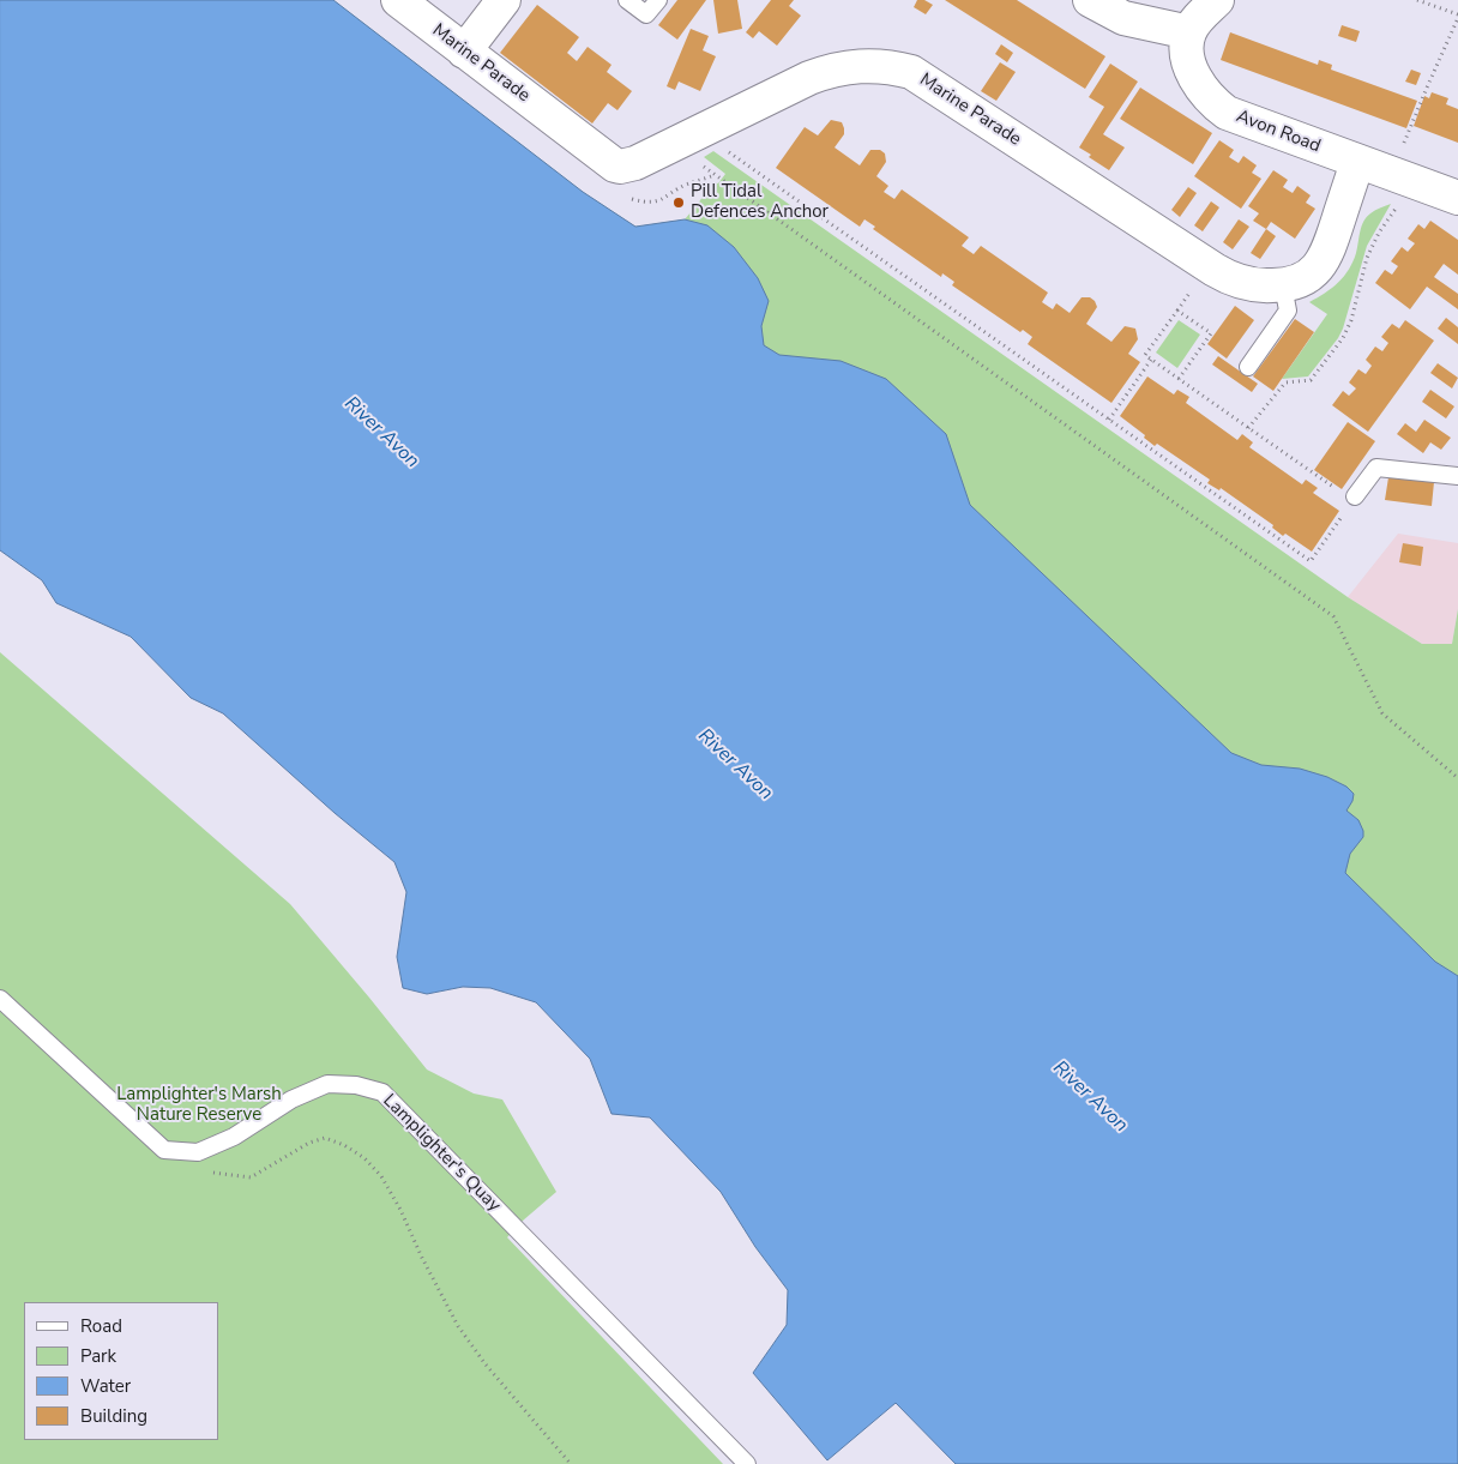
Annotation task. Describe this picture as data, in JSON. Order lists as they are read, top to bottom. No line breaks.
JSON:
{"streets":{"street":["Marine Parade","Avon Road"],"lane":["Lamplighter's Quay"]},"crossings":[["Marine Parade","Avon Road"]],"water":["River Avon"],"parks":["Lamplighter's Marsh Nature Reserve"],"places":["Pill Tidal Defences Anchor"],"legend":["Road","Park","Water","Building"]}
